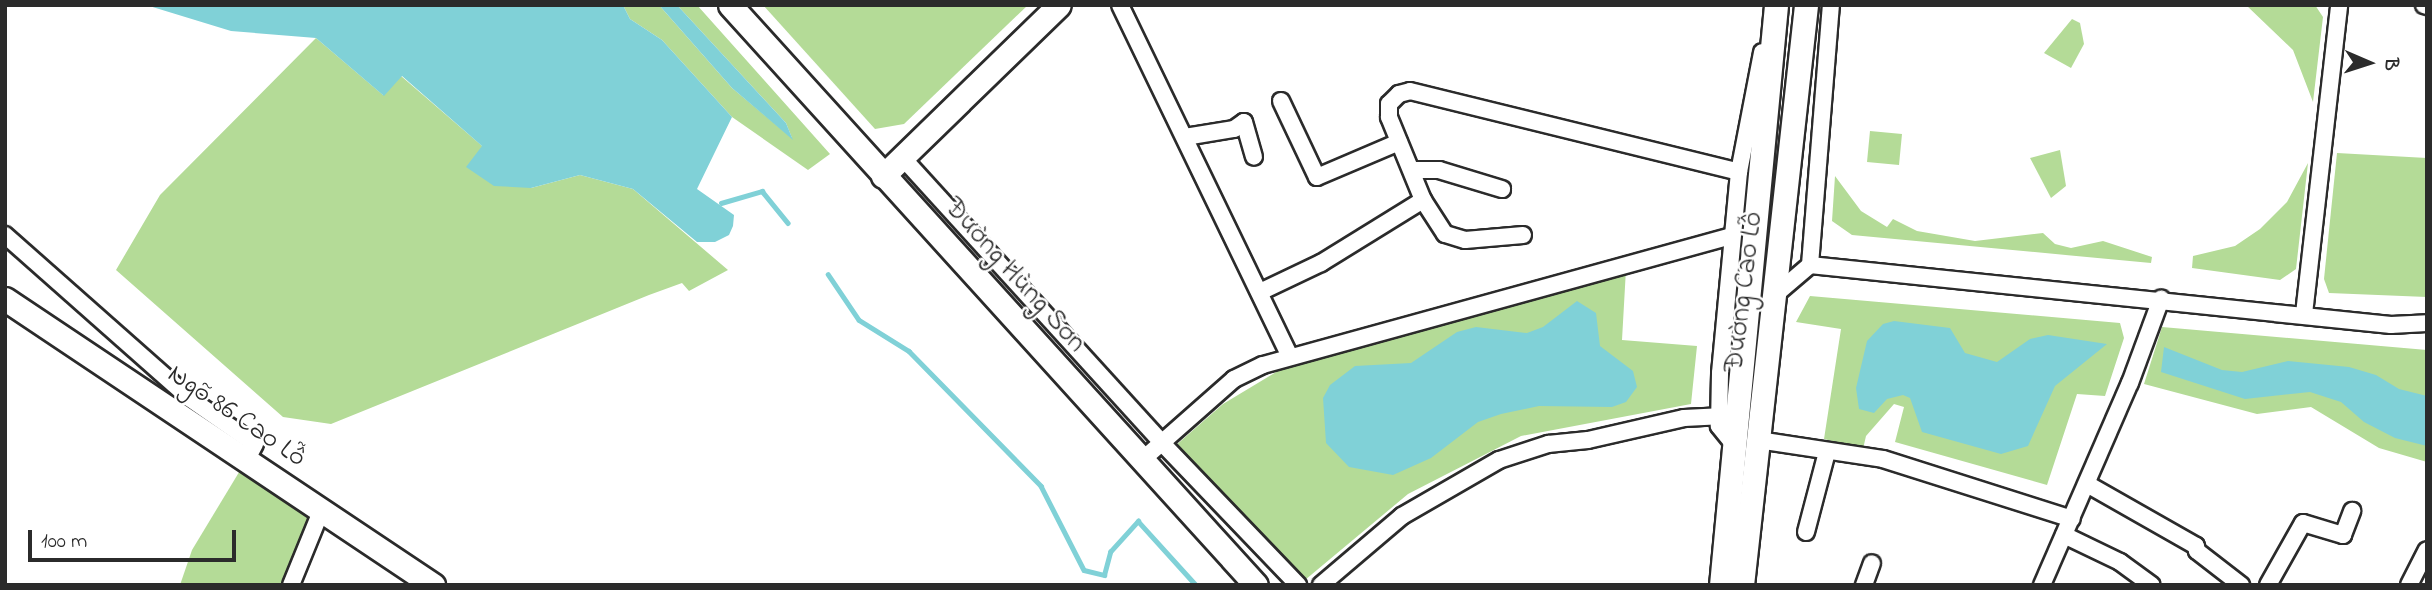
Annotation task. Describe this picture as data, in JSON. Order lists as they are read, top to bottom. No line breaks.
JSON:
{"streets":{"street":["Đường Hùng Sơn","Đường Cao Lỗ","Ngõ 86 Cao Lỗ"]},"scale_bar":"100 m","north":"right"}
